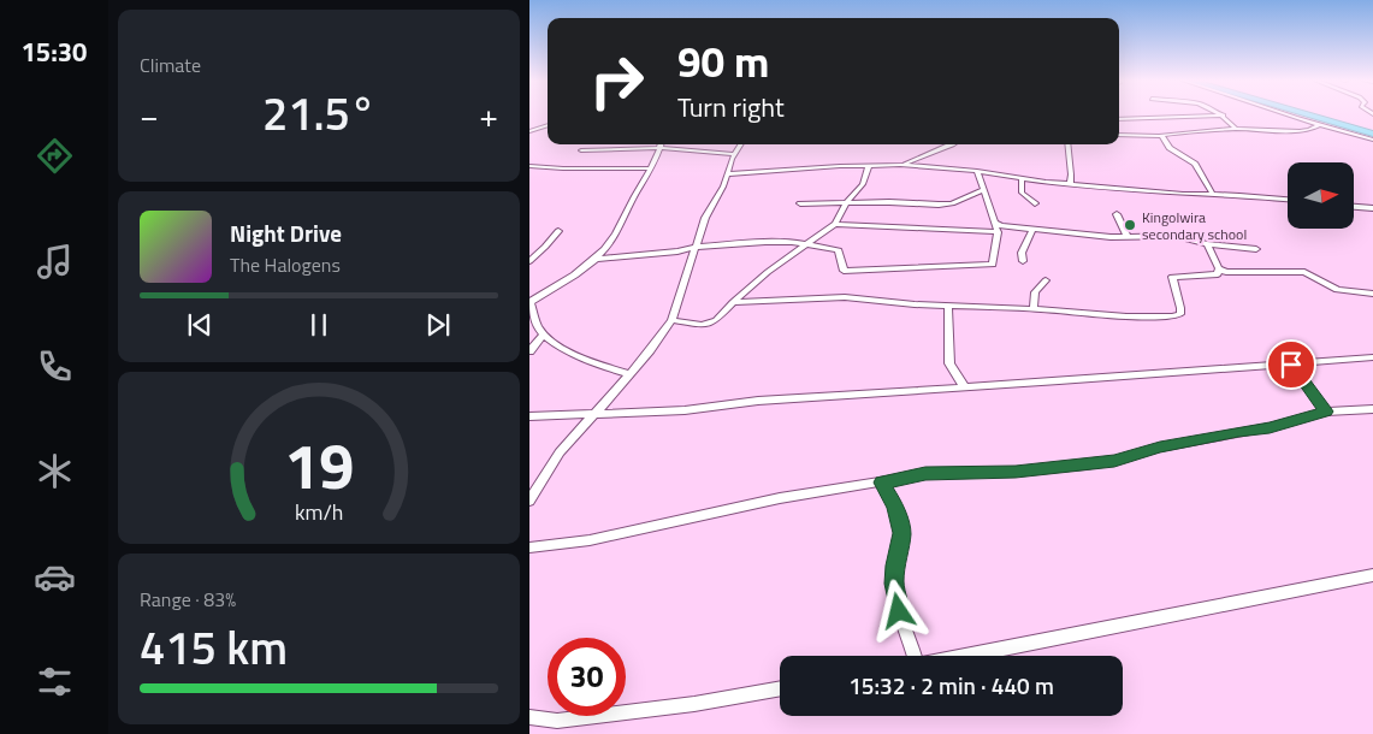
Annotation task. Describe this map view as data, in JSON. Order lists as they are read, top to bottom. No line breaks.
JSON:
{"places":["Kingolwira secondary school"],"north":"right","page":{"tabs":"15:30","tile":["Climate",["Range · 83%","415 km"]],"turn":["90 m","Turn right"],"heat":["−","21.5°","+"],"song":["Night Drive","The Halogens"],"limit":"30","trip":"15:32 · 2 min · 440 m","gauge":["19","km/h"]}}
